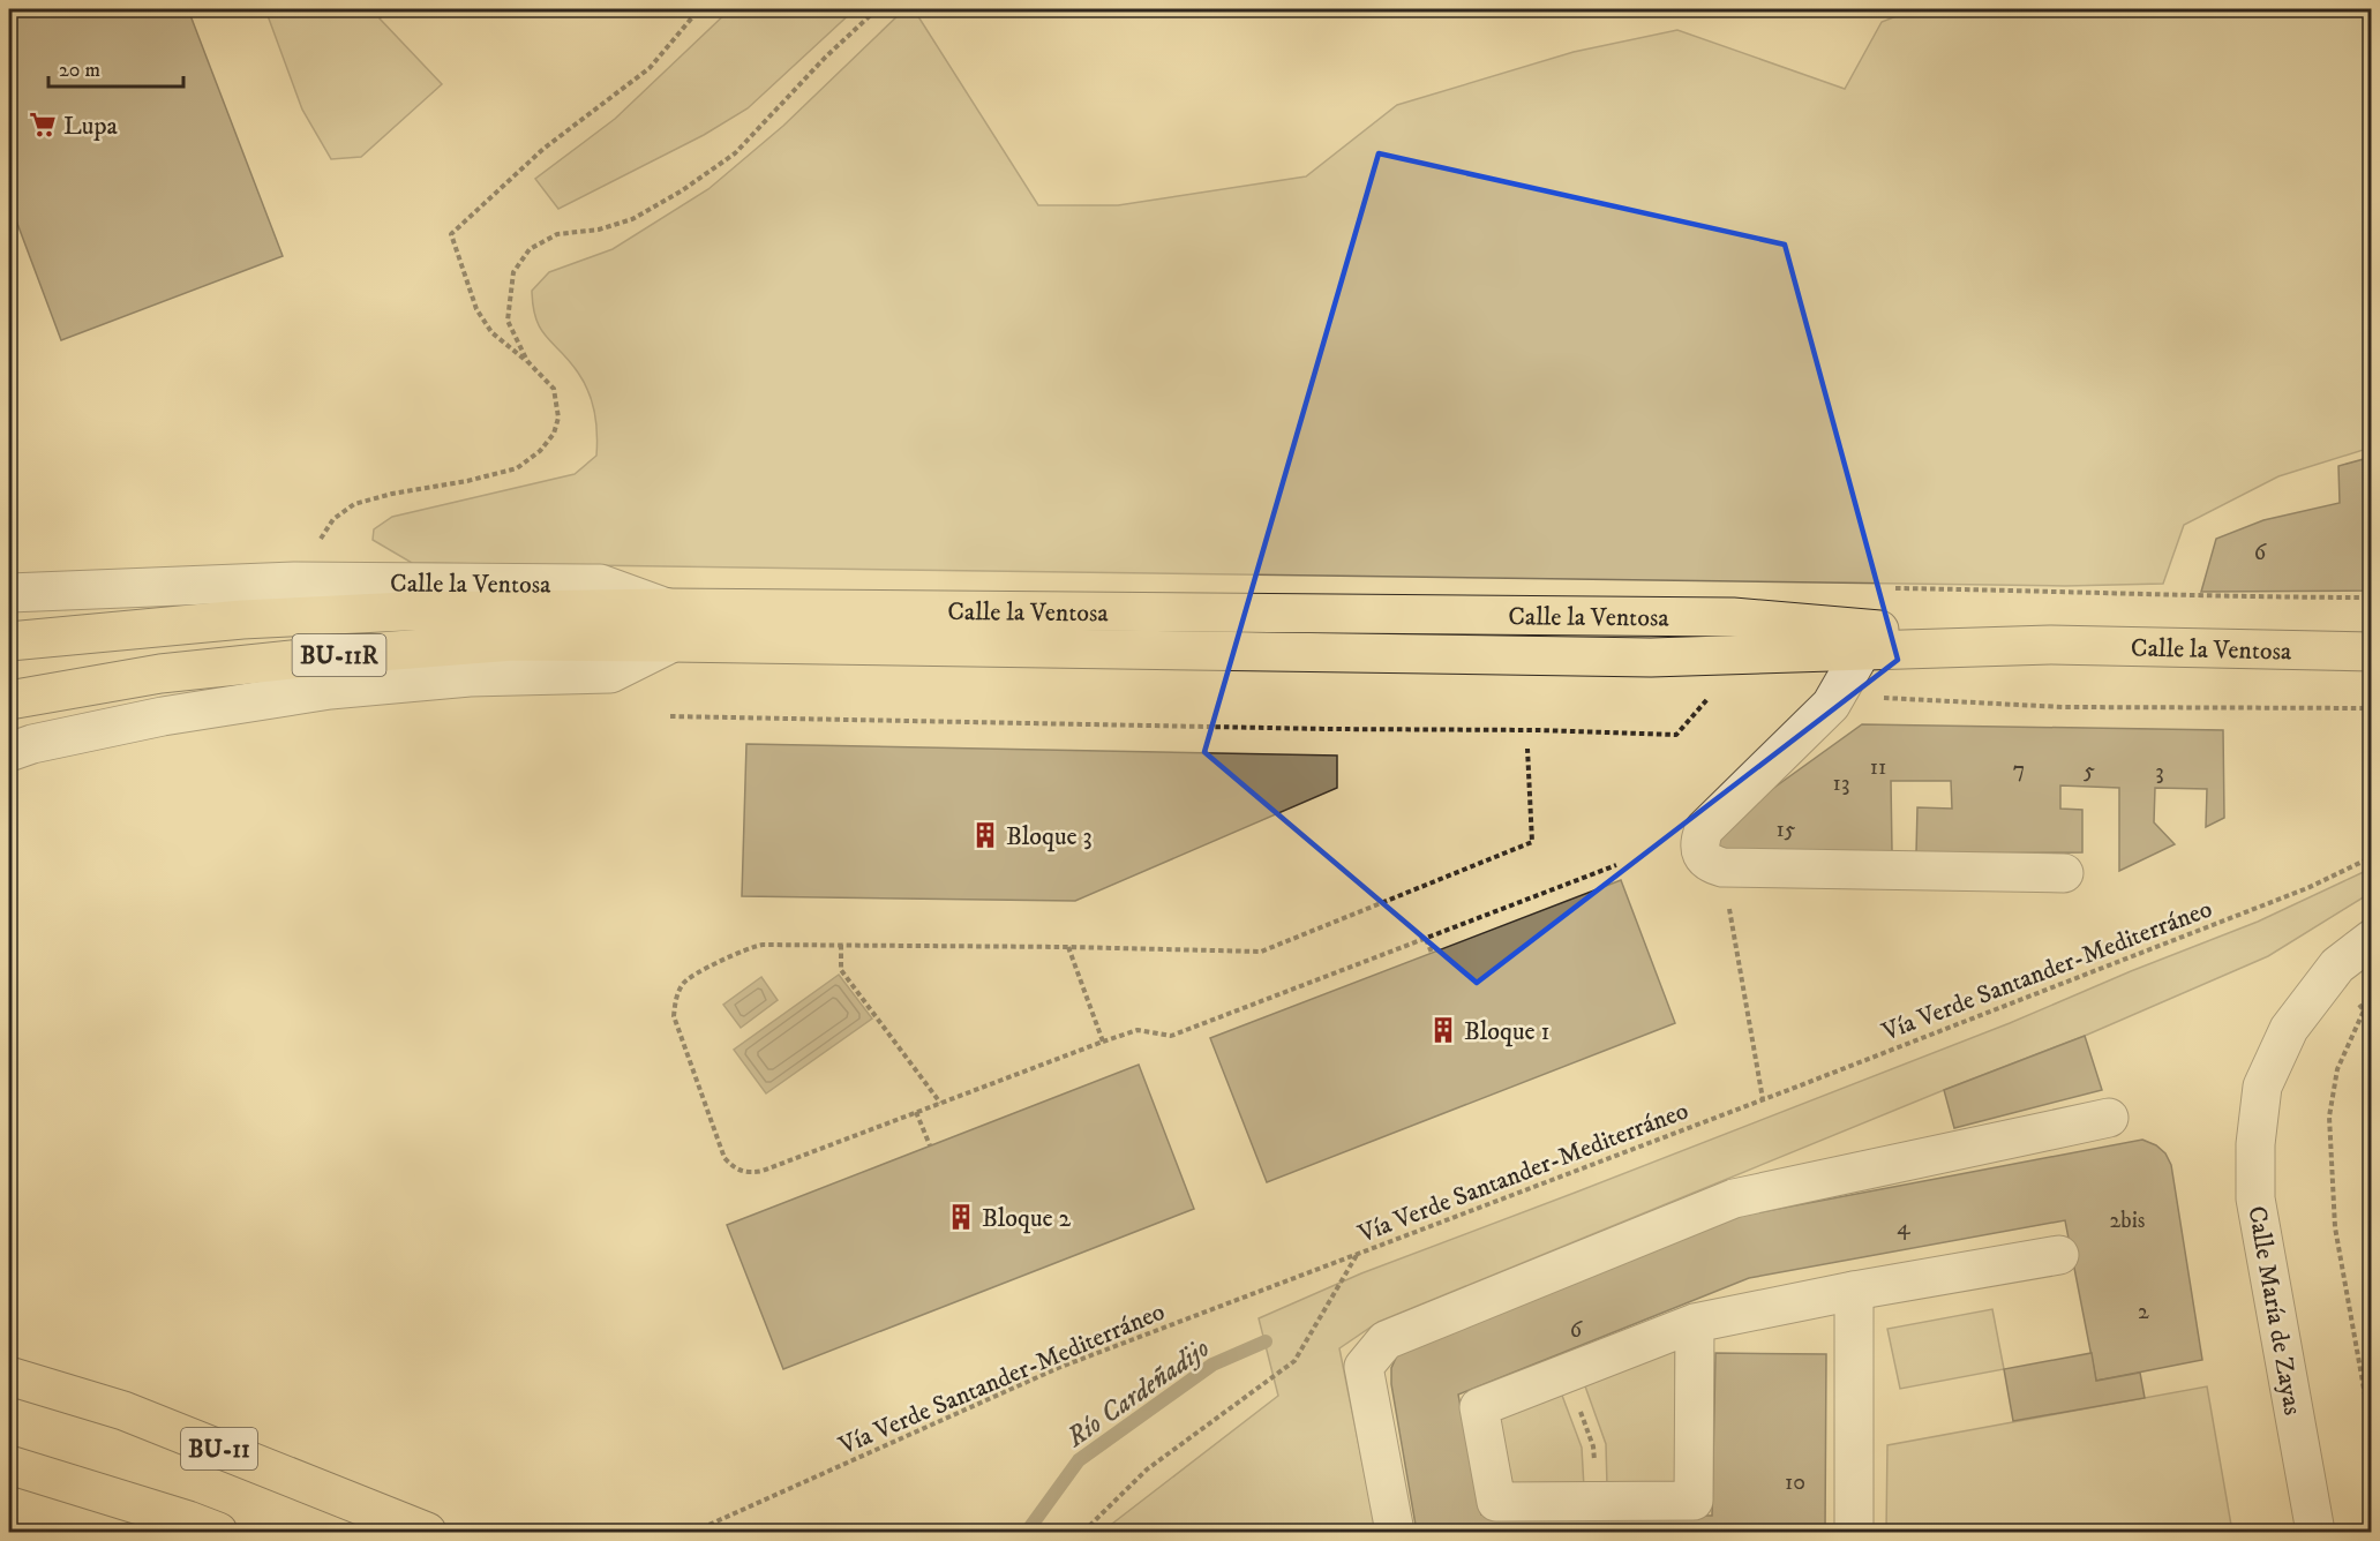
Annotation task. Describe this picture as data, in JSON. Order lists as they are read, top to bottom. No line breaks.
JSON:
{"streets":{"main road":["Calle la Ventosa","BU-11R","BU-11"],"street":["Calle María de Zayas"],"path":["Vía Verde Santander-Mediterráneo"]},"crossings":[["Calle la Ventosa","BU-11R"]],"water":["Río Cardeñadijo"],"places":{"supermarket":["Lupa"],"building":["Bloque 3","Bloque 1","Bloque 2"]},"house_numbers":["6","11","7","5","3","13","15","2bis","4","2","6","10"],"scale_bar":"20 m"}
